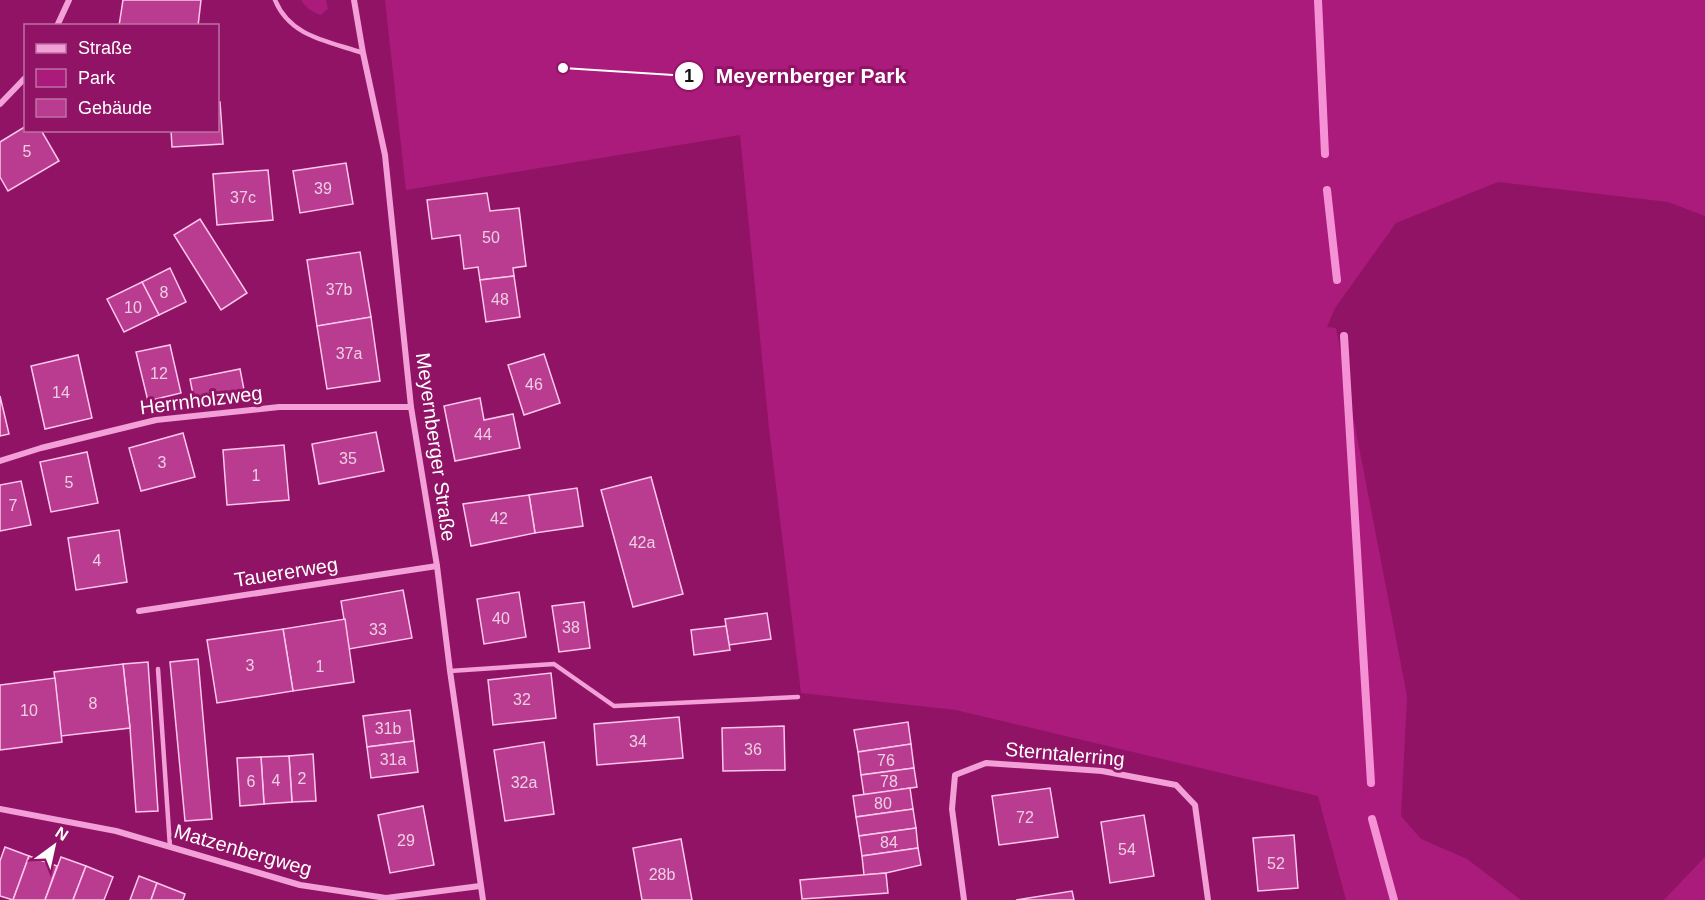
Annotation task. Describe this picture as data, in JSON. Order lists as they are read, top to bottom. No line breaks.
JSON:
{"streets":{"street":["Herrnholzweg","Meyernberger Straße","Tauererweg","Sterntalerring","Matzenbergweg"]},"crossings":[["Herrnholzweg","Meyernberger Straße"],["Meyernberger Straße","Tauererweg"],["Meyernberger Straße","Matzenbergweg"]],"places":["Meyernberger Park"],"house_numbers":["5","39","37c","50","37b","8","48","10","37a","12","46","14","44","35","3","1","5","7","42","42a","4","40","38","33","3","1","32","8","10","31b","34","36","31a","76","2","4","6","78","32a","80","72","29","84","54","52","28b"],"legend":["Straße","Park","Gebäude"],"north":"top right"}
